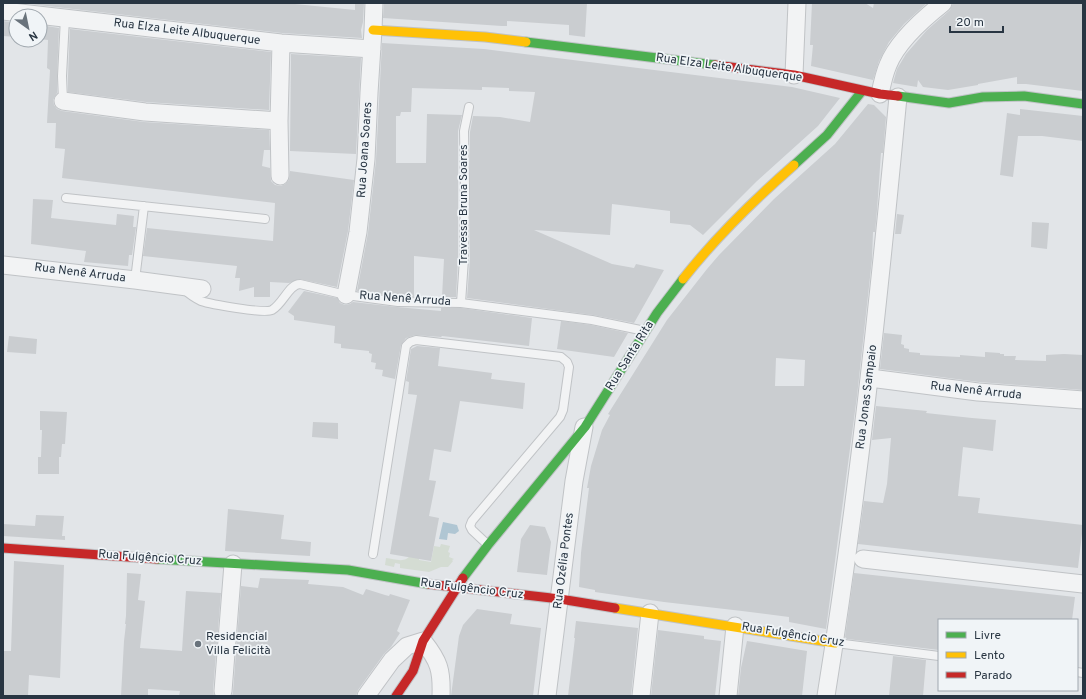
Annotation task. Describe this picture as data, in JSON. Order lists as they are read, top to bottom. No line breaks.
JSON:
{"streets":{"street":["Rua Elza Leite Albuquerque","Rua Joana Soares","Rua Nenê Arruda","Rua Santa Rita","Rua Jonas Sampaio","Rua Fulgêncio Cruz","Rua Ozélia Pontes"],"lane":["Travessa Bruna Soares"]},"crossings":[["Rua Elza Leite Albuquerque","Rua Joana Soares"],["Rua Elza Leite Albuquerque","Rua Santa Rita"],["Rua Elza Leite Albuquerque","Rua Jonas Sampaio"],["Rua Joana Soares","Rua Nenê Arruda"],["Travessa Bruna Soares","Rua Nenê Arruda"],["Rua Nenê Arruda","Rua Santa Rita"],["Rua Nenê Arruda","Rua Jonas Sampaio"],["Rua Santa Rita","Rua Fulgêncio Cruz"],["Rua Santa Rita","Rua Ozélia Pontes"],["Rua Jonas Sampaio","Rua Fulgêncio Cruz"],["Rua Fulgêncio Cruz","Rua Ozélia Pontes"]],"places":["Residencial Villa Felicità"],"legend":["Livre","Lento","Parado"],"scale_bar":"20 m","north":"bottom right"}
